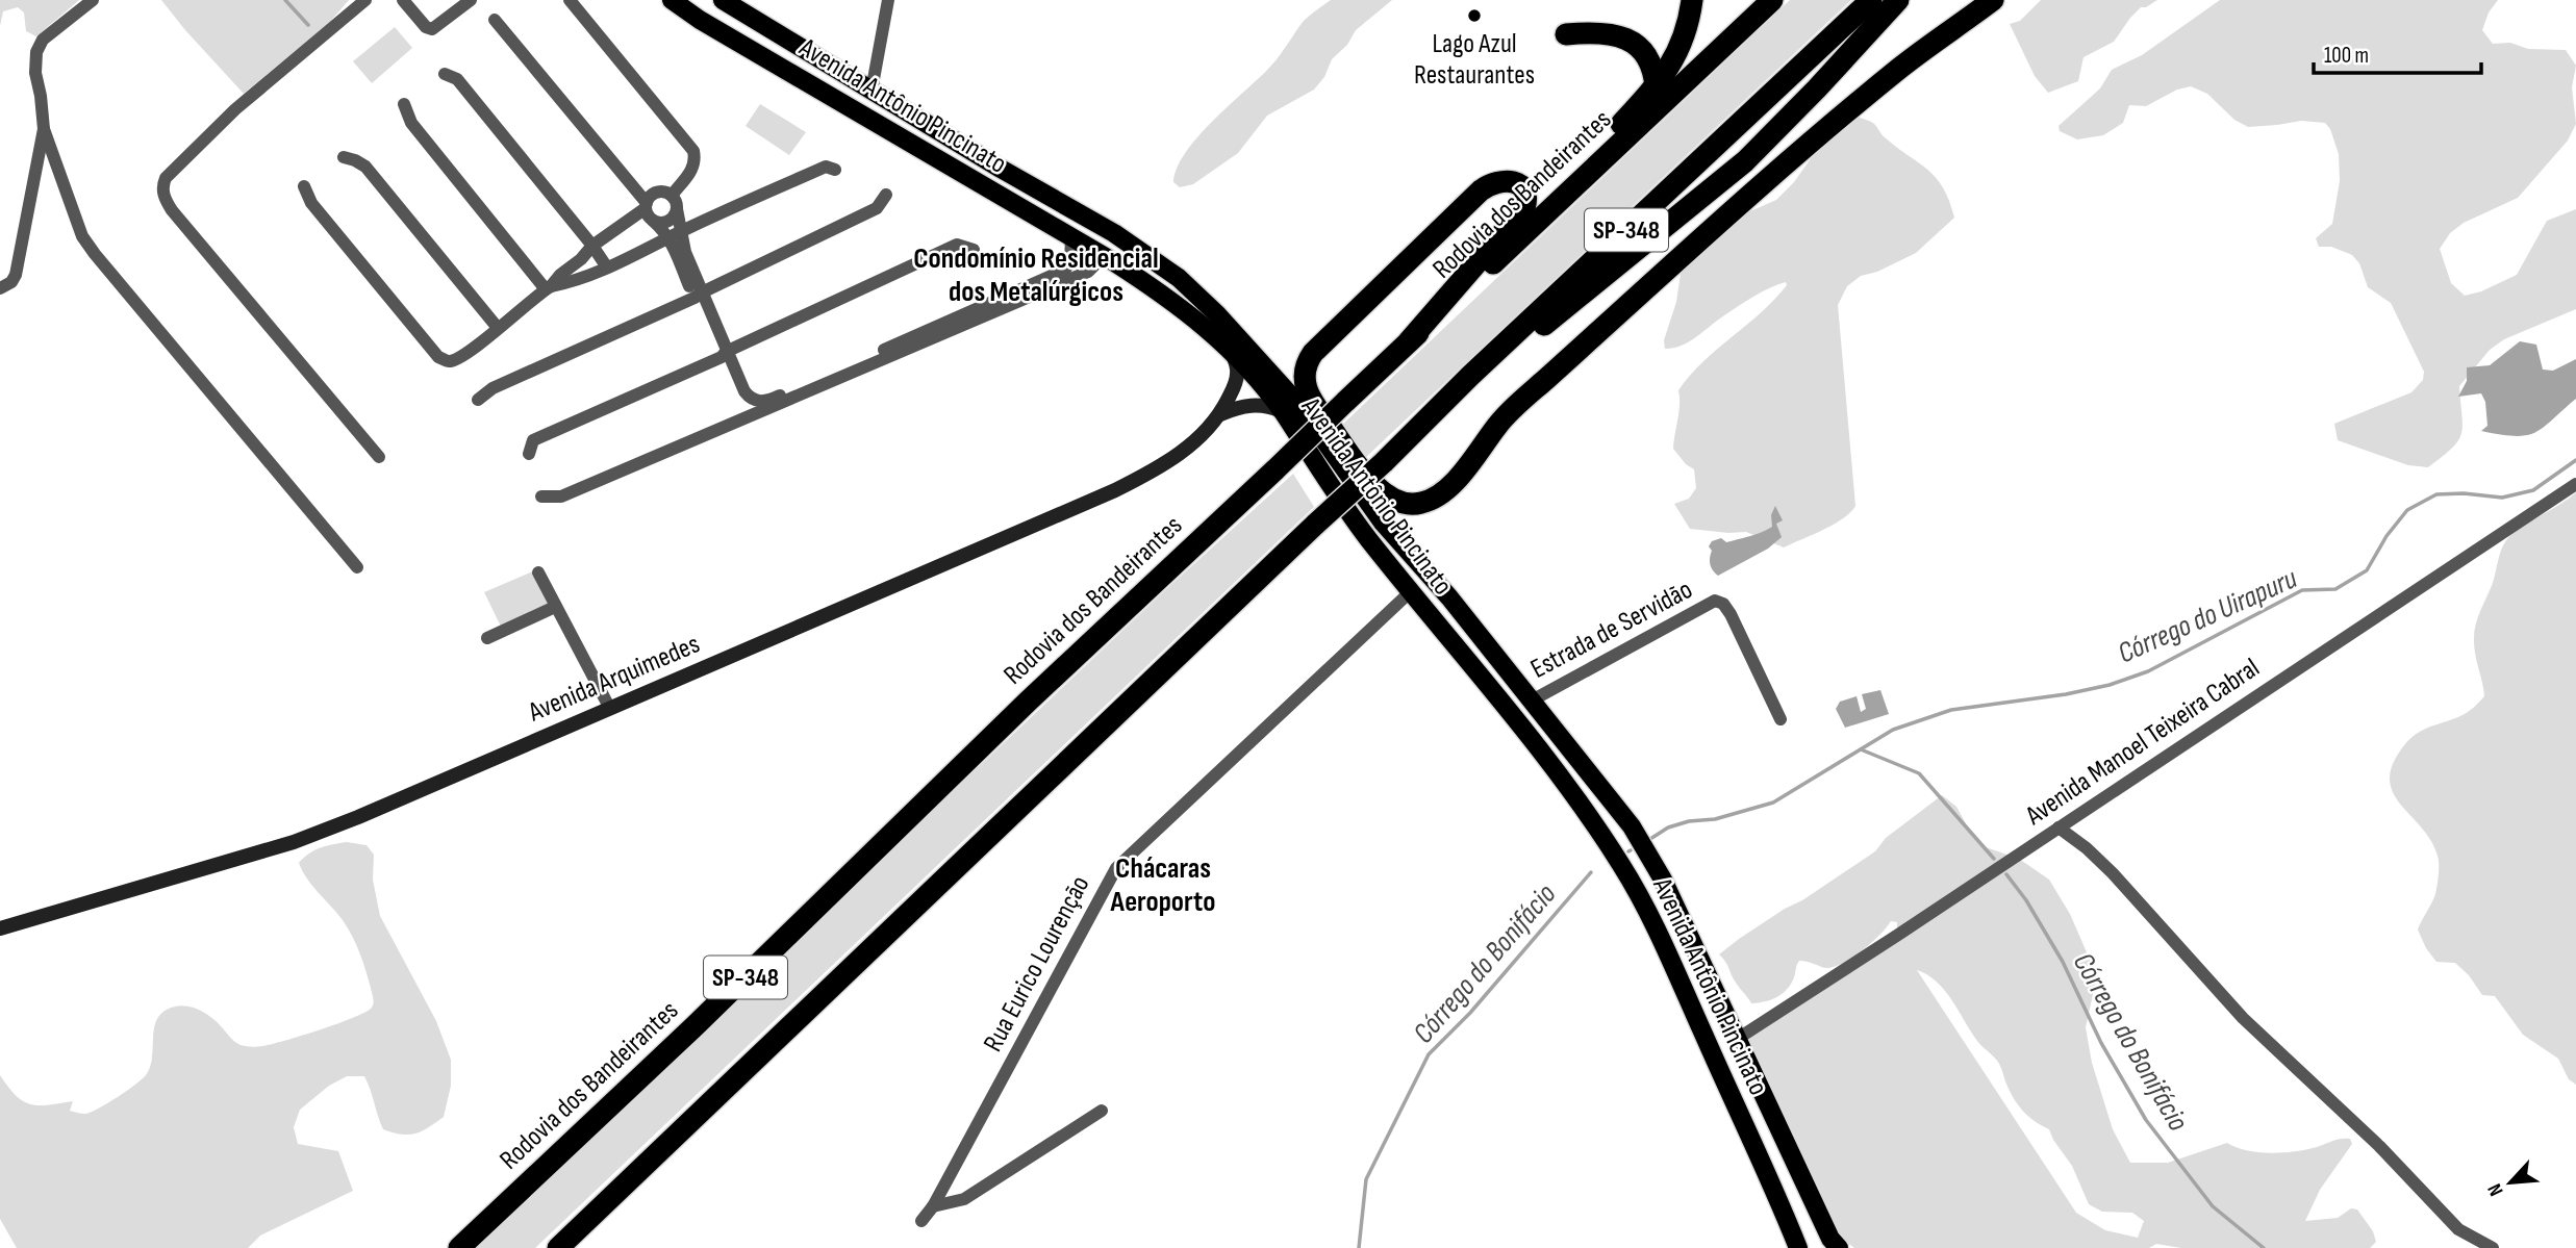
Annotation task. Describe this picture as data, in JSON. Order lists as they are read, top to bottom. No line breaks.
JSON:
{"streets":{"highway":["Rodovia dos Bandeirantes","SP-348"],"main road":["Avenida Antônio Pincinato","Avenida Arquimedes"],"street":["Estrada de Servidão","Avenida Manoel Teixeira Cabral","Rua Eurico Lourenção"]},"crossings":[["Avenida Antônio Pincinato","Estrada de Servidão"],["Avenida Antônio Pincinato","Avenida Arquimedes"],["Avenida Antônio Pincinato","Avenida Manoel Teixeira Cabral"],["Avenida Antônio Pincinato","Rua Eurico Lourenção"]],"districts":["Condomínio Residencial dos Metalúrgicos","Chácaras Aeroporto"],"water":["Córrego do Uirapuru","Córrego do Bonifácio"],"places":["Lago Azul Restaurantes"],"scale_bar":"100 m","north":"bottom left"}
